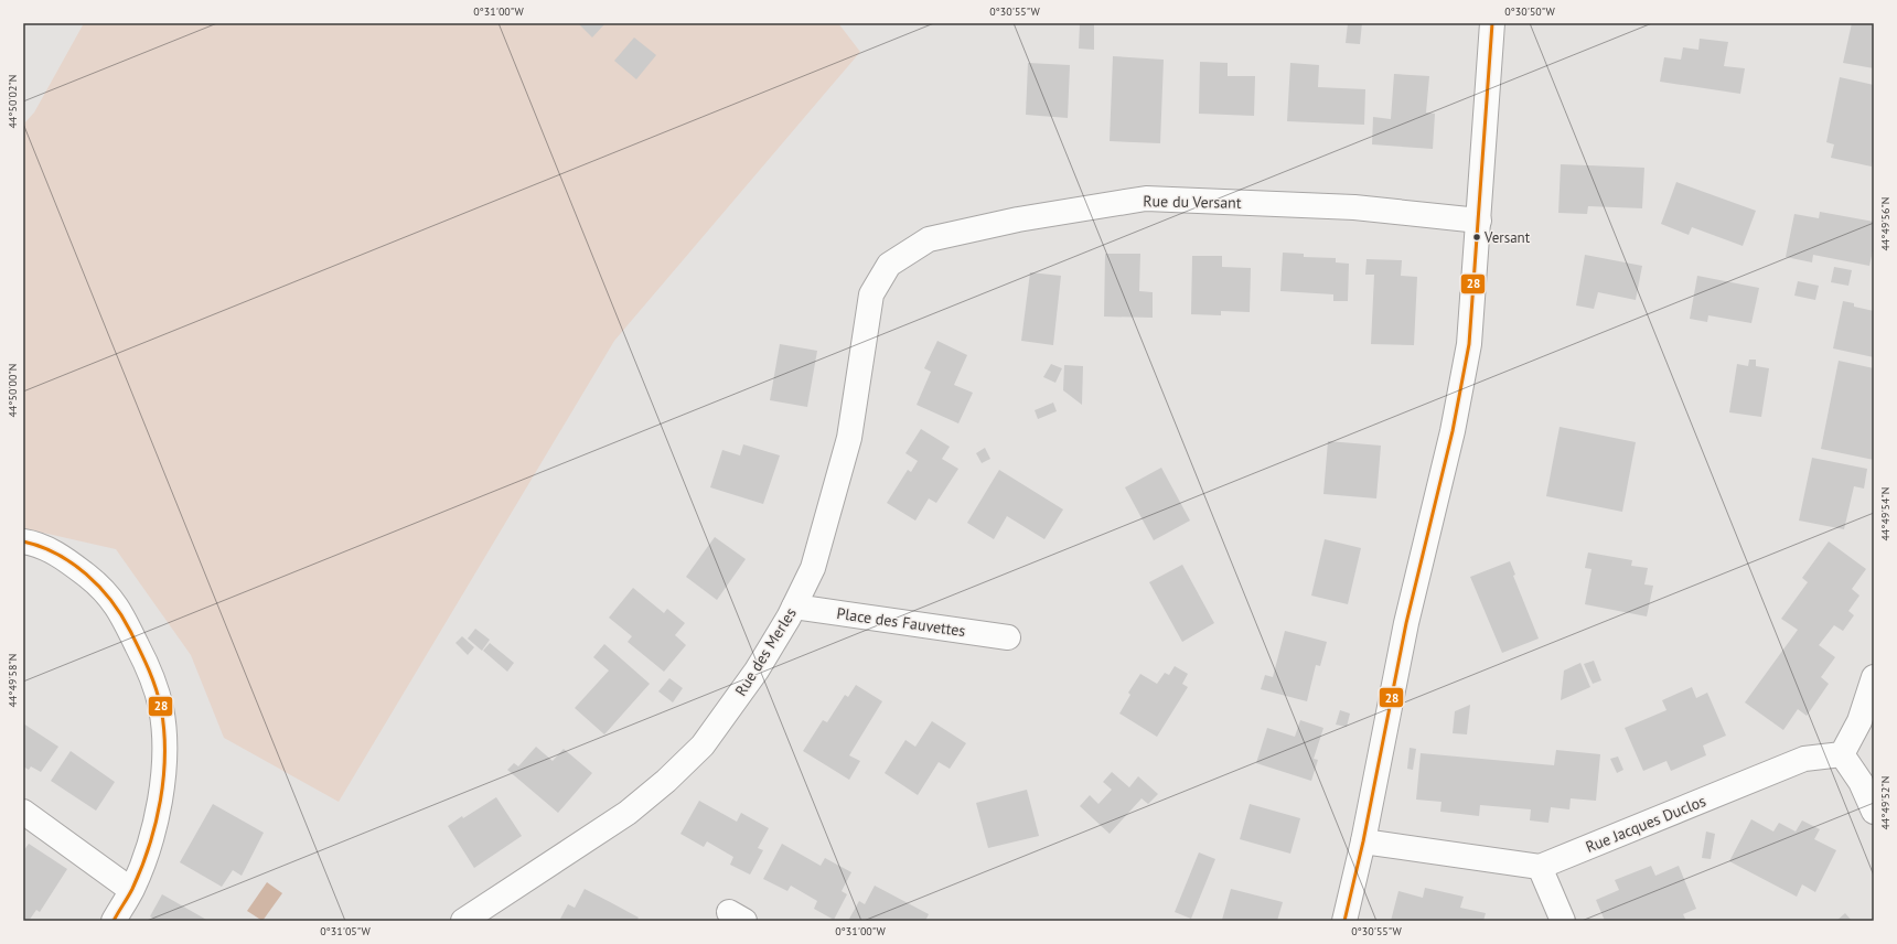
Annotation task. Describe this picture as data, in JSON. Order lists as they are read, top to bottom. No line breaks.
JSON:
{"streets":{"street":["Rue du Versant","Place des Fauvettes","Rue des Merles","Rue Jacques Duclos"]},"crossings":[["Rue du Versant","Rue des Merles"],["Place des Fauvettes","Rue des Merles"]],"places":["Versant"],"lines":["transit line 28"],"coordinates":["0°31'00\"W","0°30'55\"W","0°30'50\"W","44°50'02\"N","44°49'56\"N","44°50'00\"N","44°49'54\"N","44°49'58\"N","44°49'52\"N","0°31'05\"W"]}
